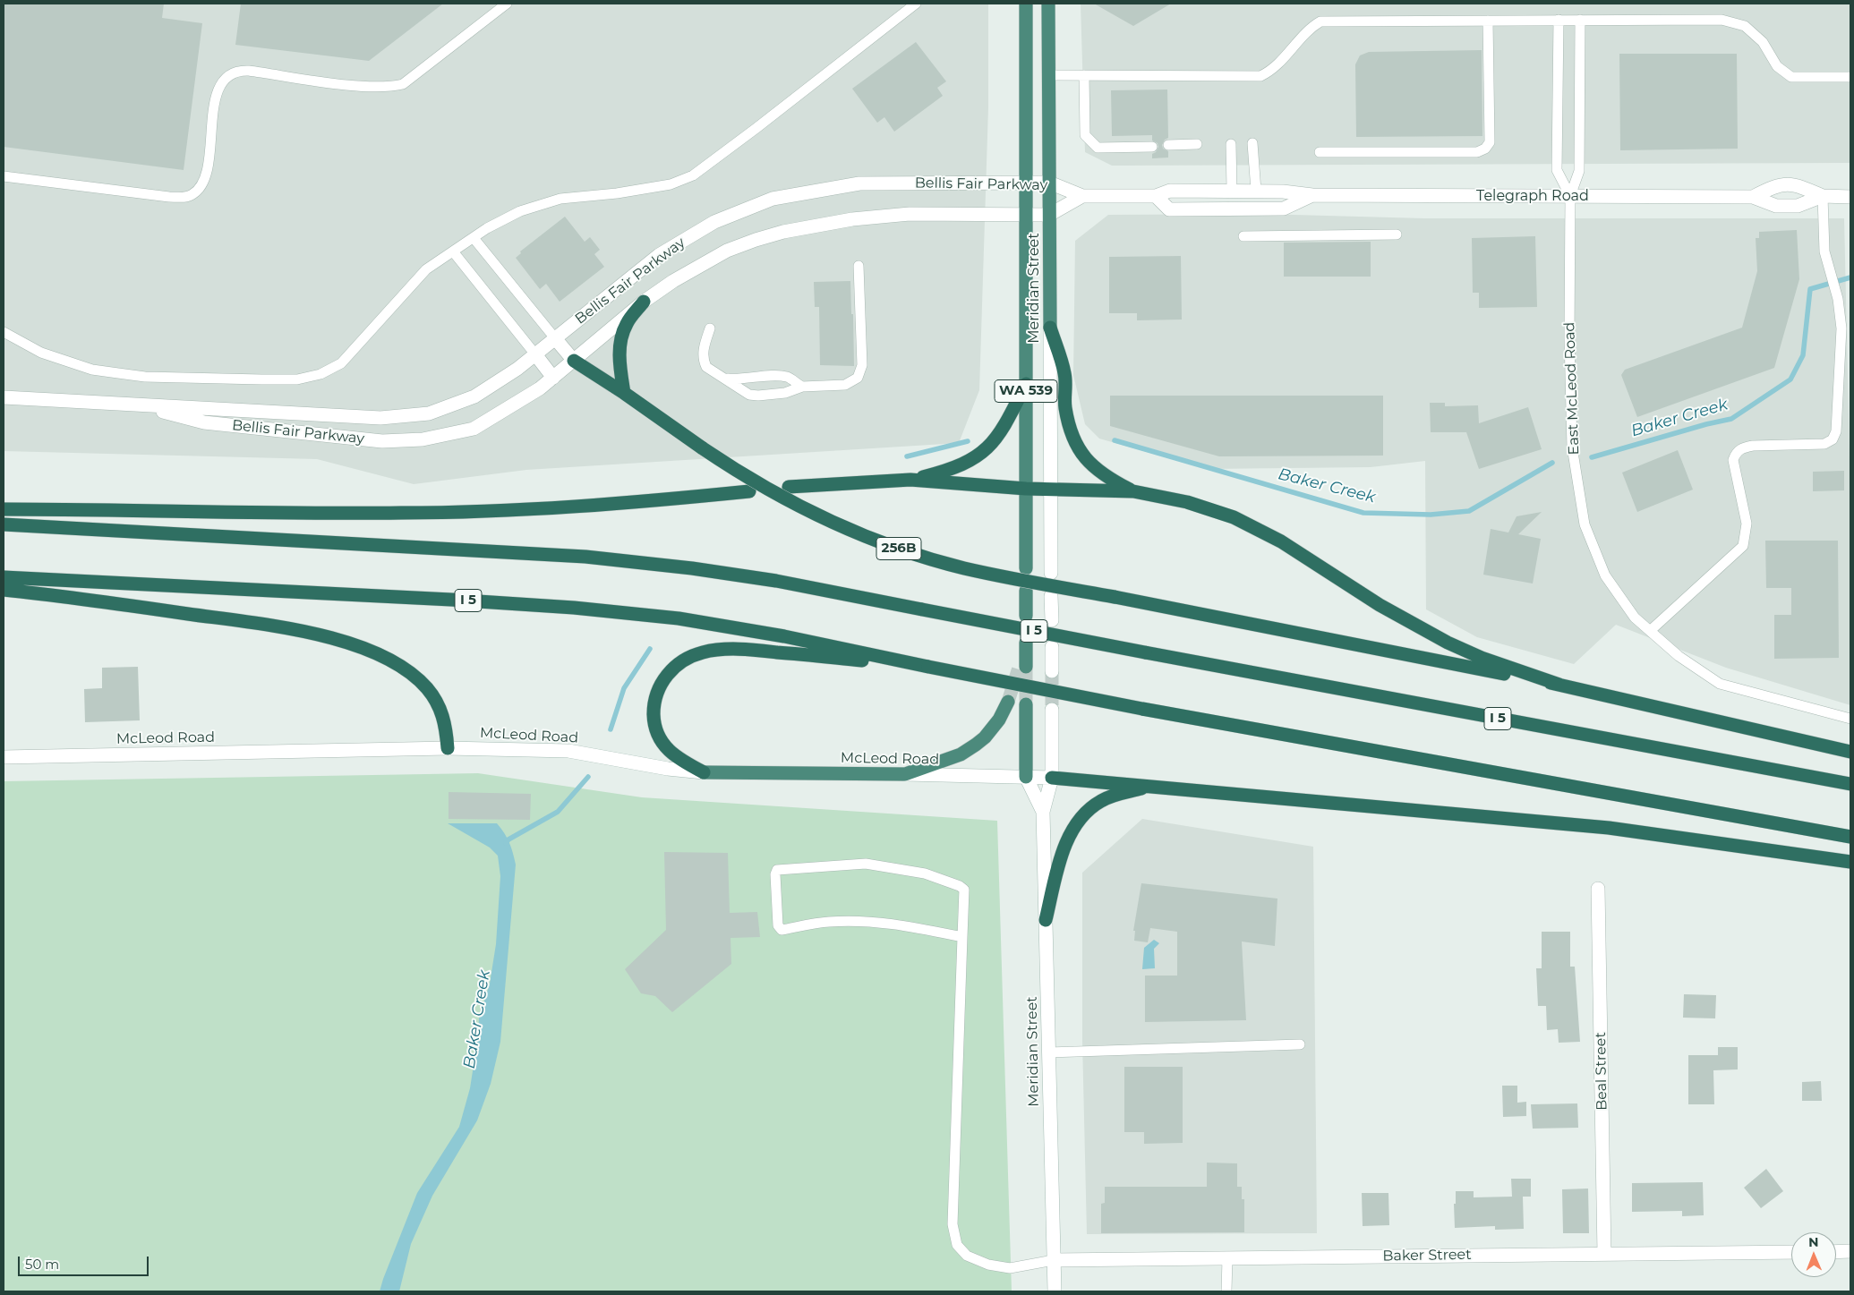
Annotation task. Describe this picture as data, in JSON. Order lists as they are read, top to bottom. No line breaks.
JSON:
{"streets":{"highway":["Meridian Street","WA 539","256B","I 5","McLeod Road"],"street":["Bellis Fair Parkway","Telegraph Road","Beal Street","Baker Street"],"lane":["East McLeod Road"]},"crossings":[["Bellis Fair Parkway","Telegraph Road"],["Bellis Fair Parkway","Meridian Street"],["Bellis Fair Parkway","256B"],["Telegraph Road","East McLeod Road"],["Meridian Street","McLeod Road"],["Meridian Street","Baker Street"],["Beal Street","Baker Street"]],"water":["Baker Creek"],"scale_bar":"50 m","north":"top"}
